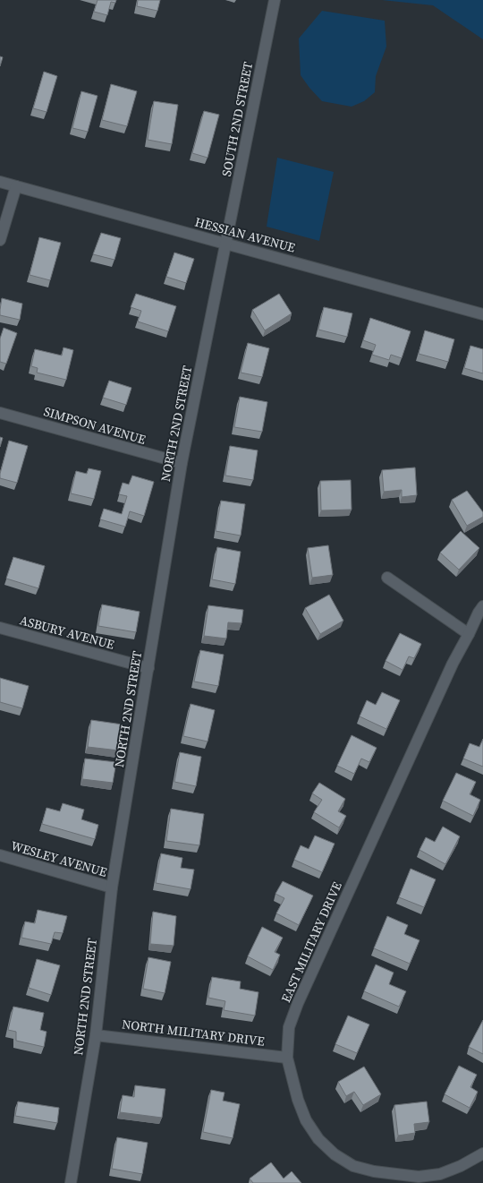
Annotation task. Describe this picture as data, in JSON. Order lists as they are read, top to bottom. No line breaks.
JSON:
{"streets":{"street":["SOUTH 2ND STREET","HESSIAN AVENUE","NORTH 2ND STREET","SIMPSON AVENUE","ASBURY AVENUE","WESLEY AVENUE","EAST MILITARY DRIVE","NORTH MILITARY DRIVE"]},"crossings":[["SOUTH 2ND STREET","HESSIAN AVENUE"],["SOUTH 2ND STREET","NORTH 2ND STREET"],["HESSIAN AVENUE","NORTH 2ND STREET"],["NORTH 2ND STREET","SIMPSON AVENUE"],["NORTH 2ND STREET","ASBURY AVENUE"],["NORTH 2ND STREET","WESLEY AVENUE"],["NORTH 2ND STREET","NORTH MILITARY DRIVE"],["EAST MILITARY DRIVE","NORTH MILITARY DRIVE"]]}
